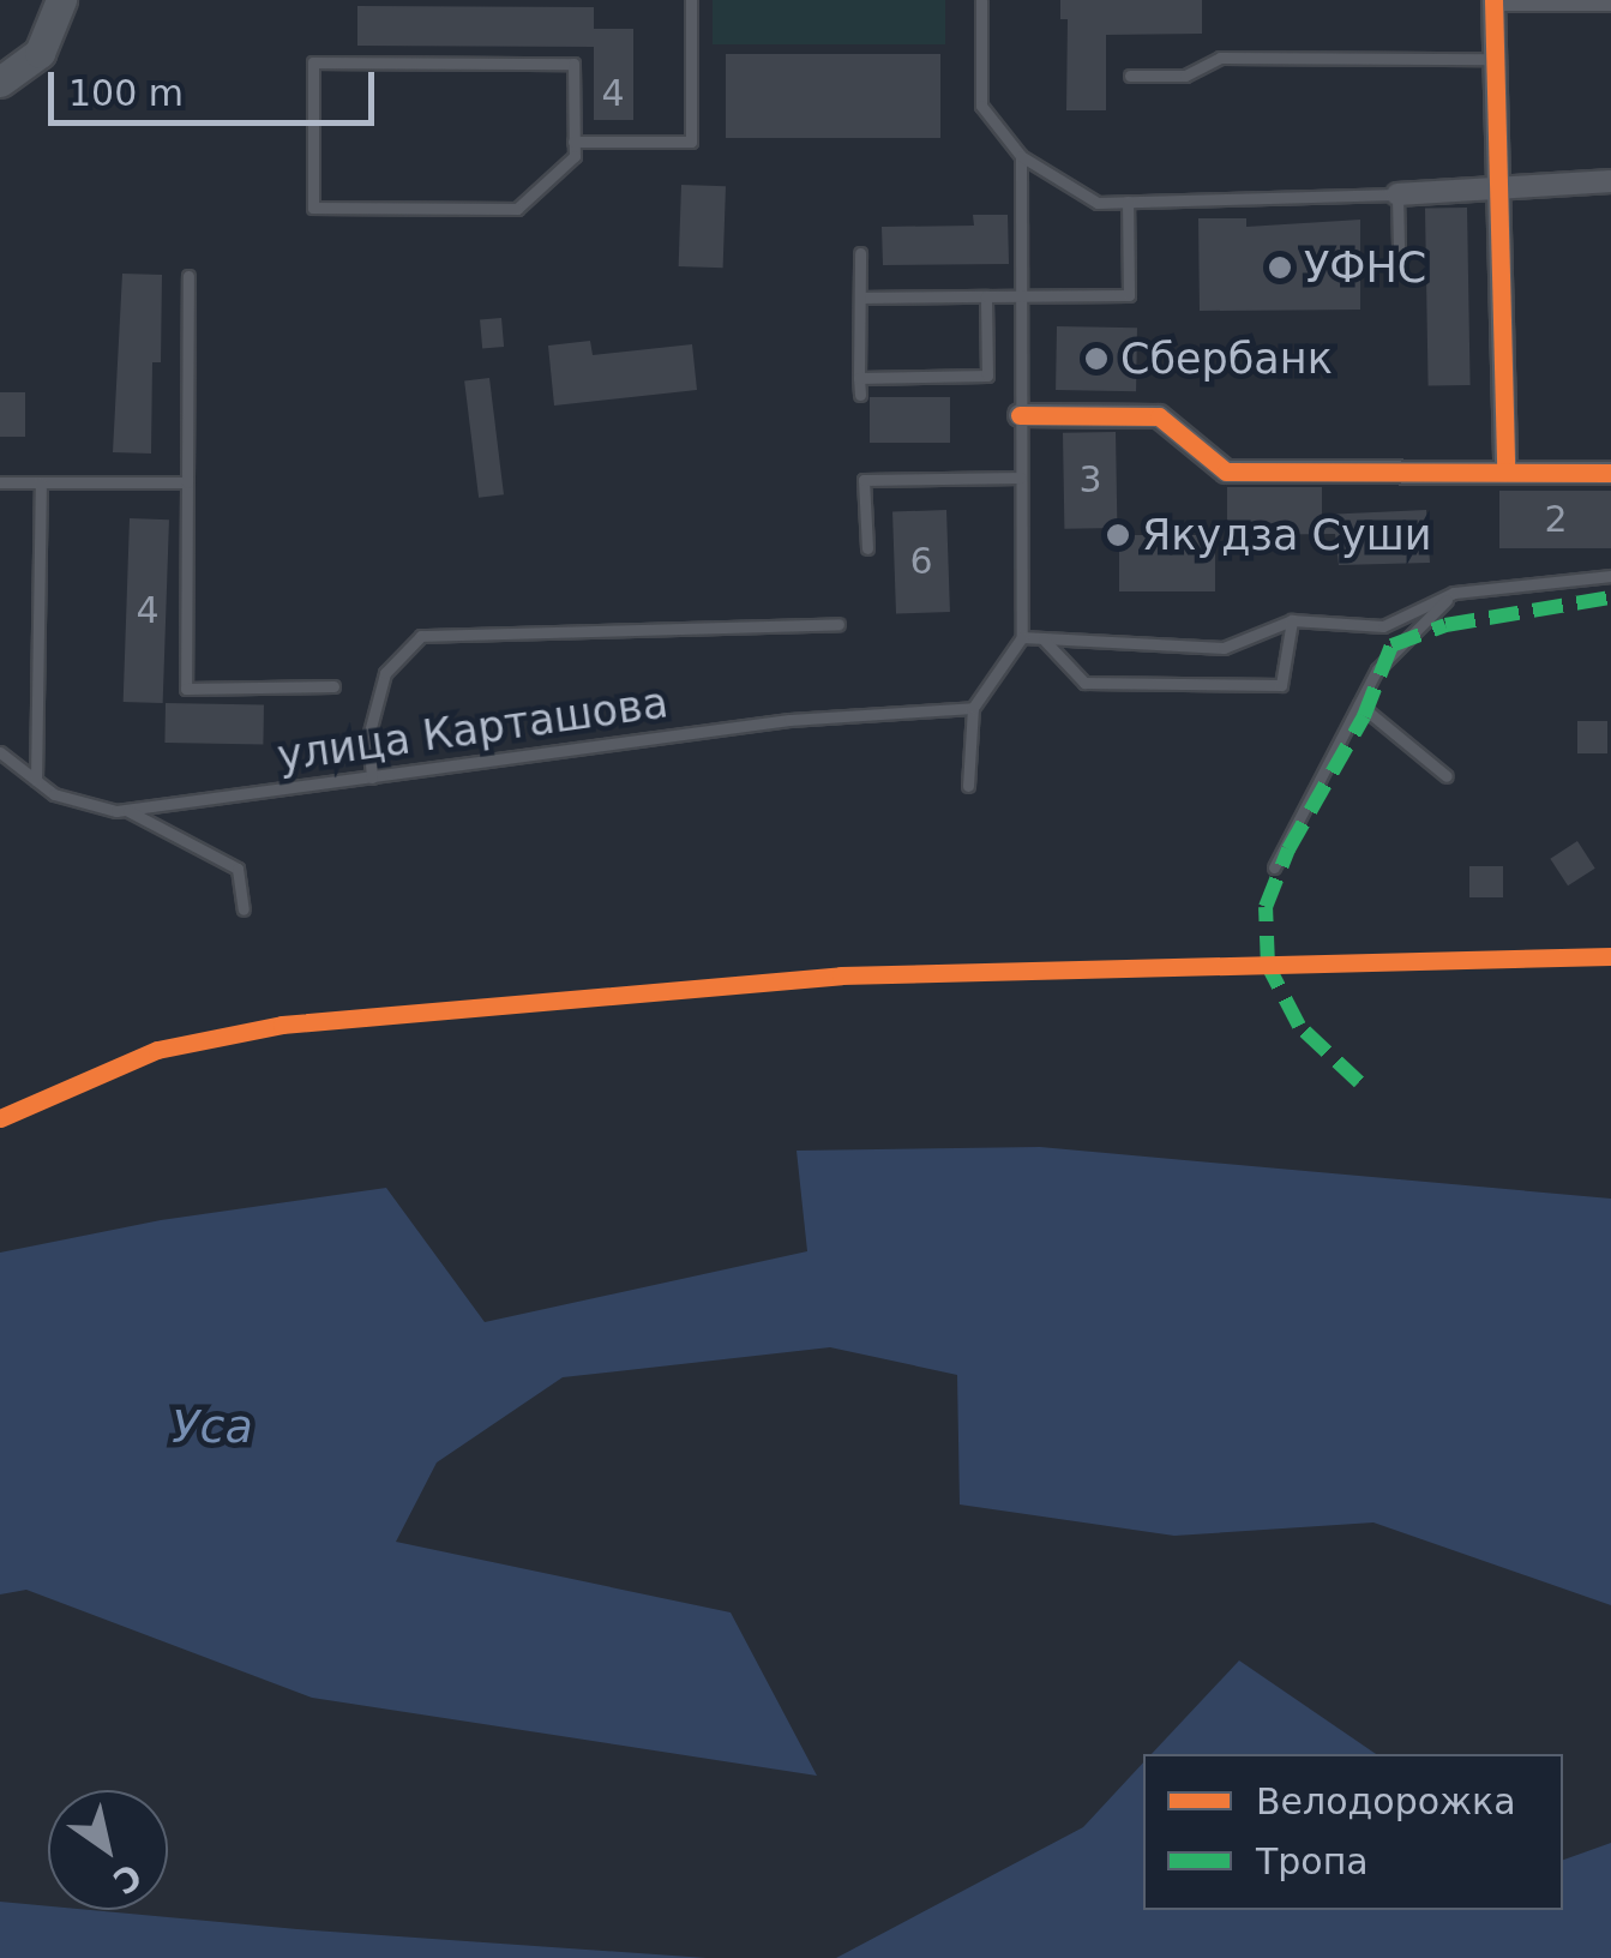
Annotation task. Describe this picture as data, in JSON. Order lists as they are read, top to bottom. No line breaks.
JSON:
{"streets":{"lane":["улица Карташова"]},"water":["Уса"],"places":["УФНС","Сбербанк","Якудза Суши"],"house_numbers":["4","3","2","6","4"],"legend":["Велодорожка","Тропа"],"scale_bar":"100 m","north":"bottom right"}
